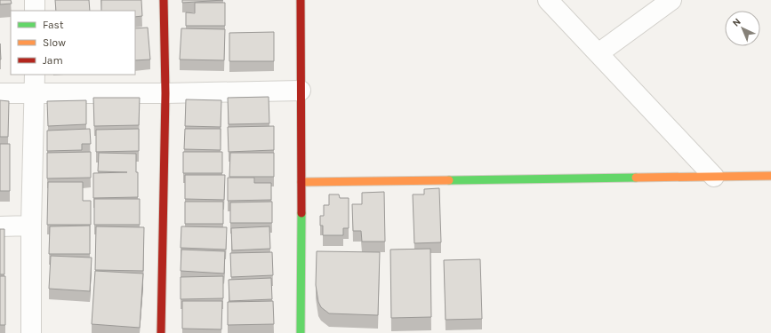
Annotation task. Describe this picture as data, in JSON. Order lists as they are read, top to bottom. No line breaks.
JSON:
{"legend":["Fast","Slow","Jam"],"north":"top left"}
